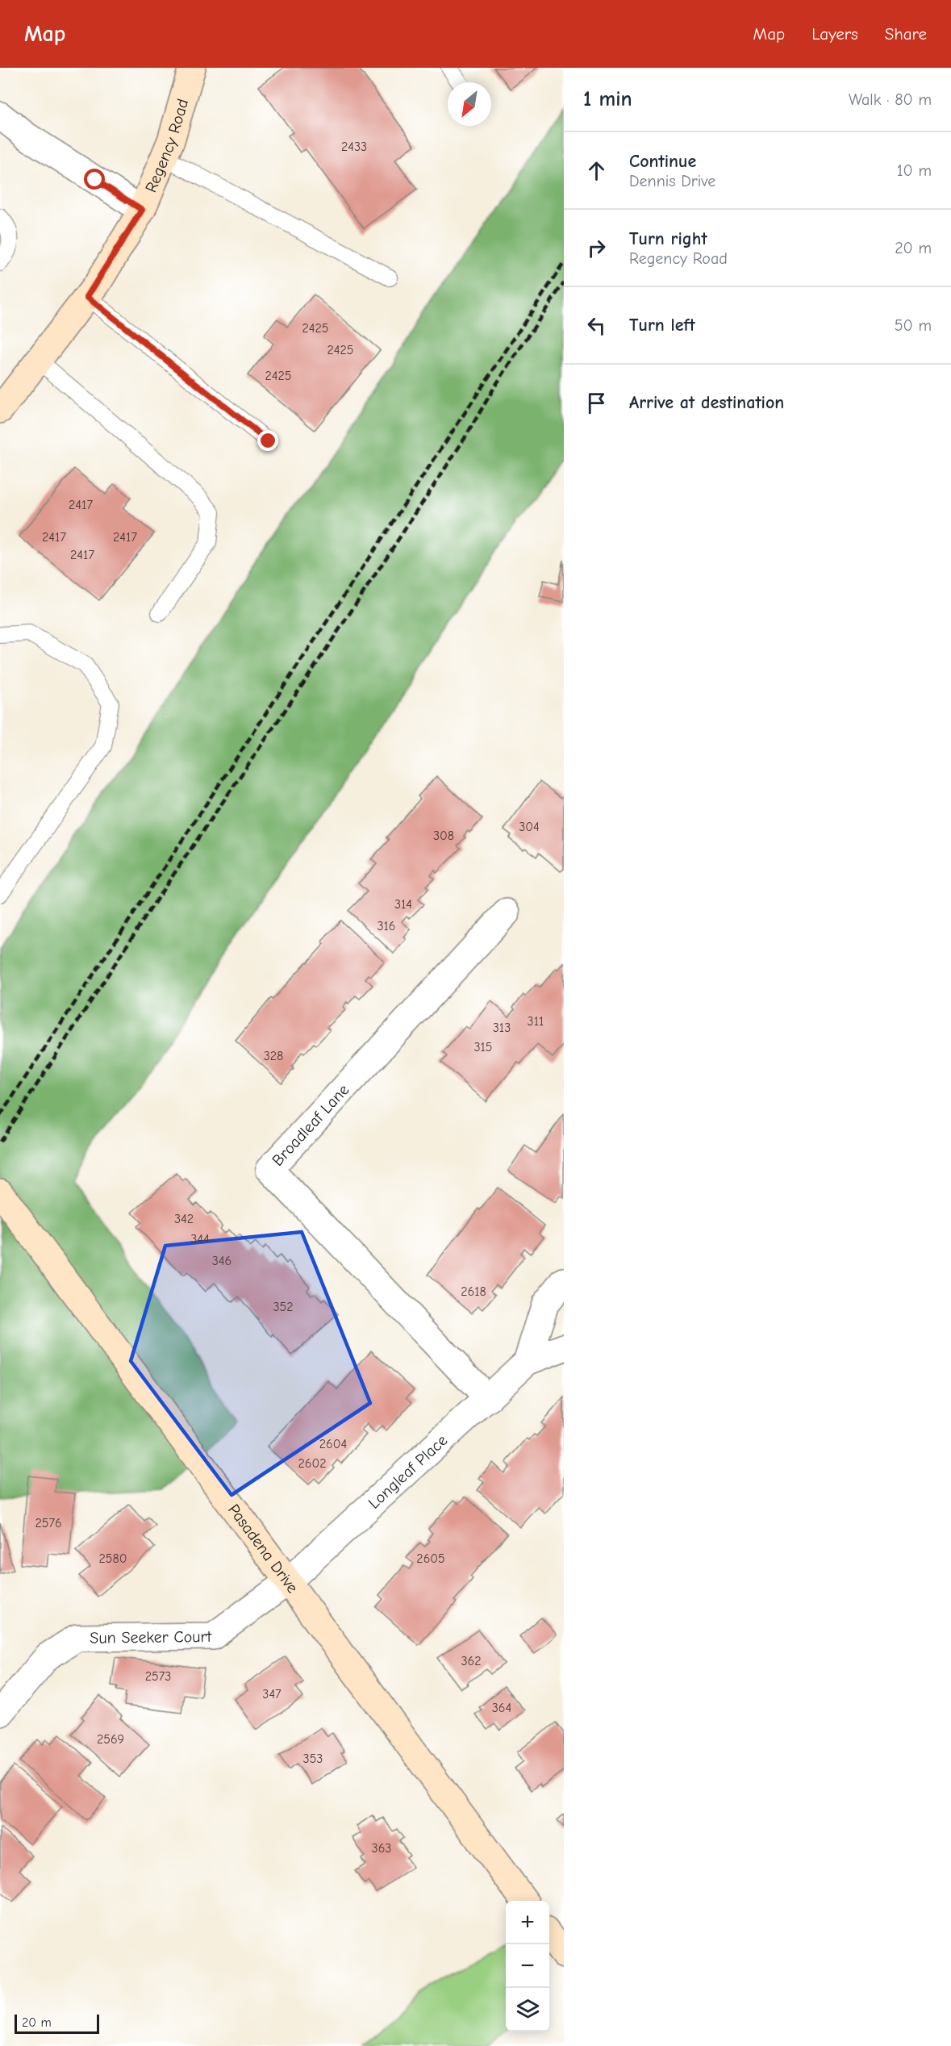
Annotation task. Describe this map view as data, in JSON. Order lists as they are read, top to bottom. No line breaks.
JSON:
{"streets":{"street":["Regency Road","Broadleaf Lane","Longleaf Place","Pasadena Drive","Sun Seeker Court"]},"crossings":[["Broadleaf Lane","Longleaf Place"],["Longleaf Place","Pasadena Drive"],["Longleaf Place","Sun Seeker Court"],["Pasadena Drive","Sun Seeker Court"]],"house_numbers":["2433","2425","2425","2425","2417","2417","2417","2417","304","308","314","316","311","313","315","328","342","344","346","2618","352","2604","2602","2576","2580","2605","362","2573","347","364","2569","353","363"],"scale_bar":"20 m","north":"bottom left","page":{"header":"Map","nav":["Map","Layers","Share"],"heading":["1 min","Walk · 80 m"],"list":[["Continue","Dennis Drive","10 m"],["Turn right","Regency Road","20 m"],["Turn left","50 m"],"Arrive at destination"],"map_buttons":["+","−"],"scale":"20 m"}}
